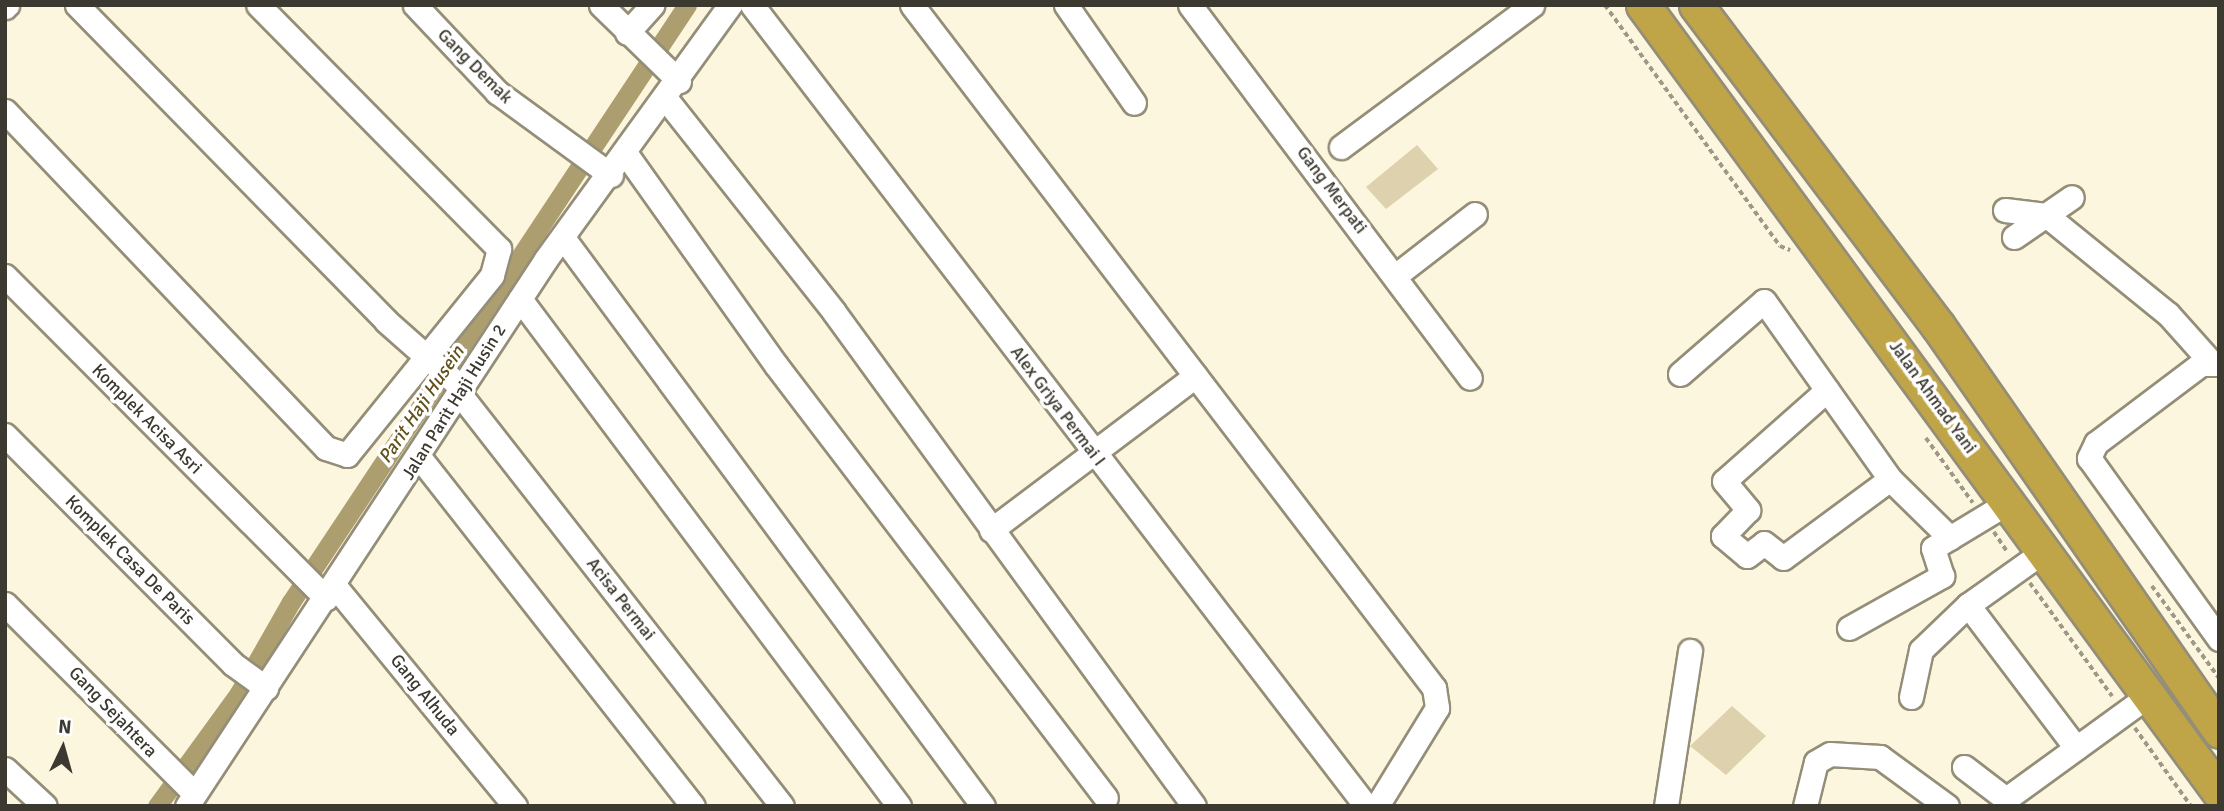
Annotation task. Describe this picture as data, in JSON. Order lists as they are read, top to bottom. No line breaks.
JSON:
{"streets":{"highway":["Jalan Ahmad Yani"],"street":["Gang Demak","Gang Merpati","Jalan Parit Haji Husin 2","Alex Griya Permai I","Komplek Acisa Asri","Komplek Casa De Paris","Acisa Permai","Gang Alhuda","Gang Sejahtera"]},"crossings":[["Gang Demak","Jalan Parit Haji Husin 2"],["Jalan Parit Haji Husin 2","Komplek Acisa Asri"],["Jalan Parit Haji Husin 2","Komplek Casa De Paris"],["Jalan Parit Haji Husin 2","Acisa Permai"],["Jalan Parit Haji Husin 2","Gang Alhuda"],["Jalan Parit Haji Husin 2","Gang Sejahtera"],["Komplek Acisa Asri","Gang Alhuda"]],"water":["Parit Haji Husein"],"north":"top"}
